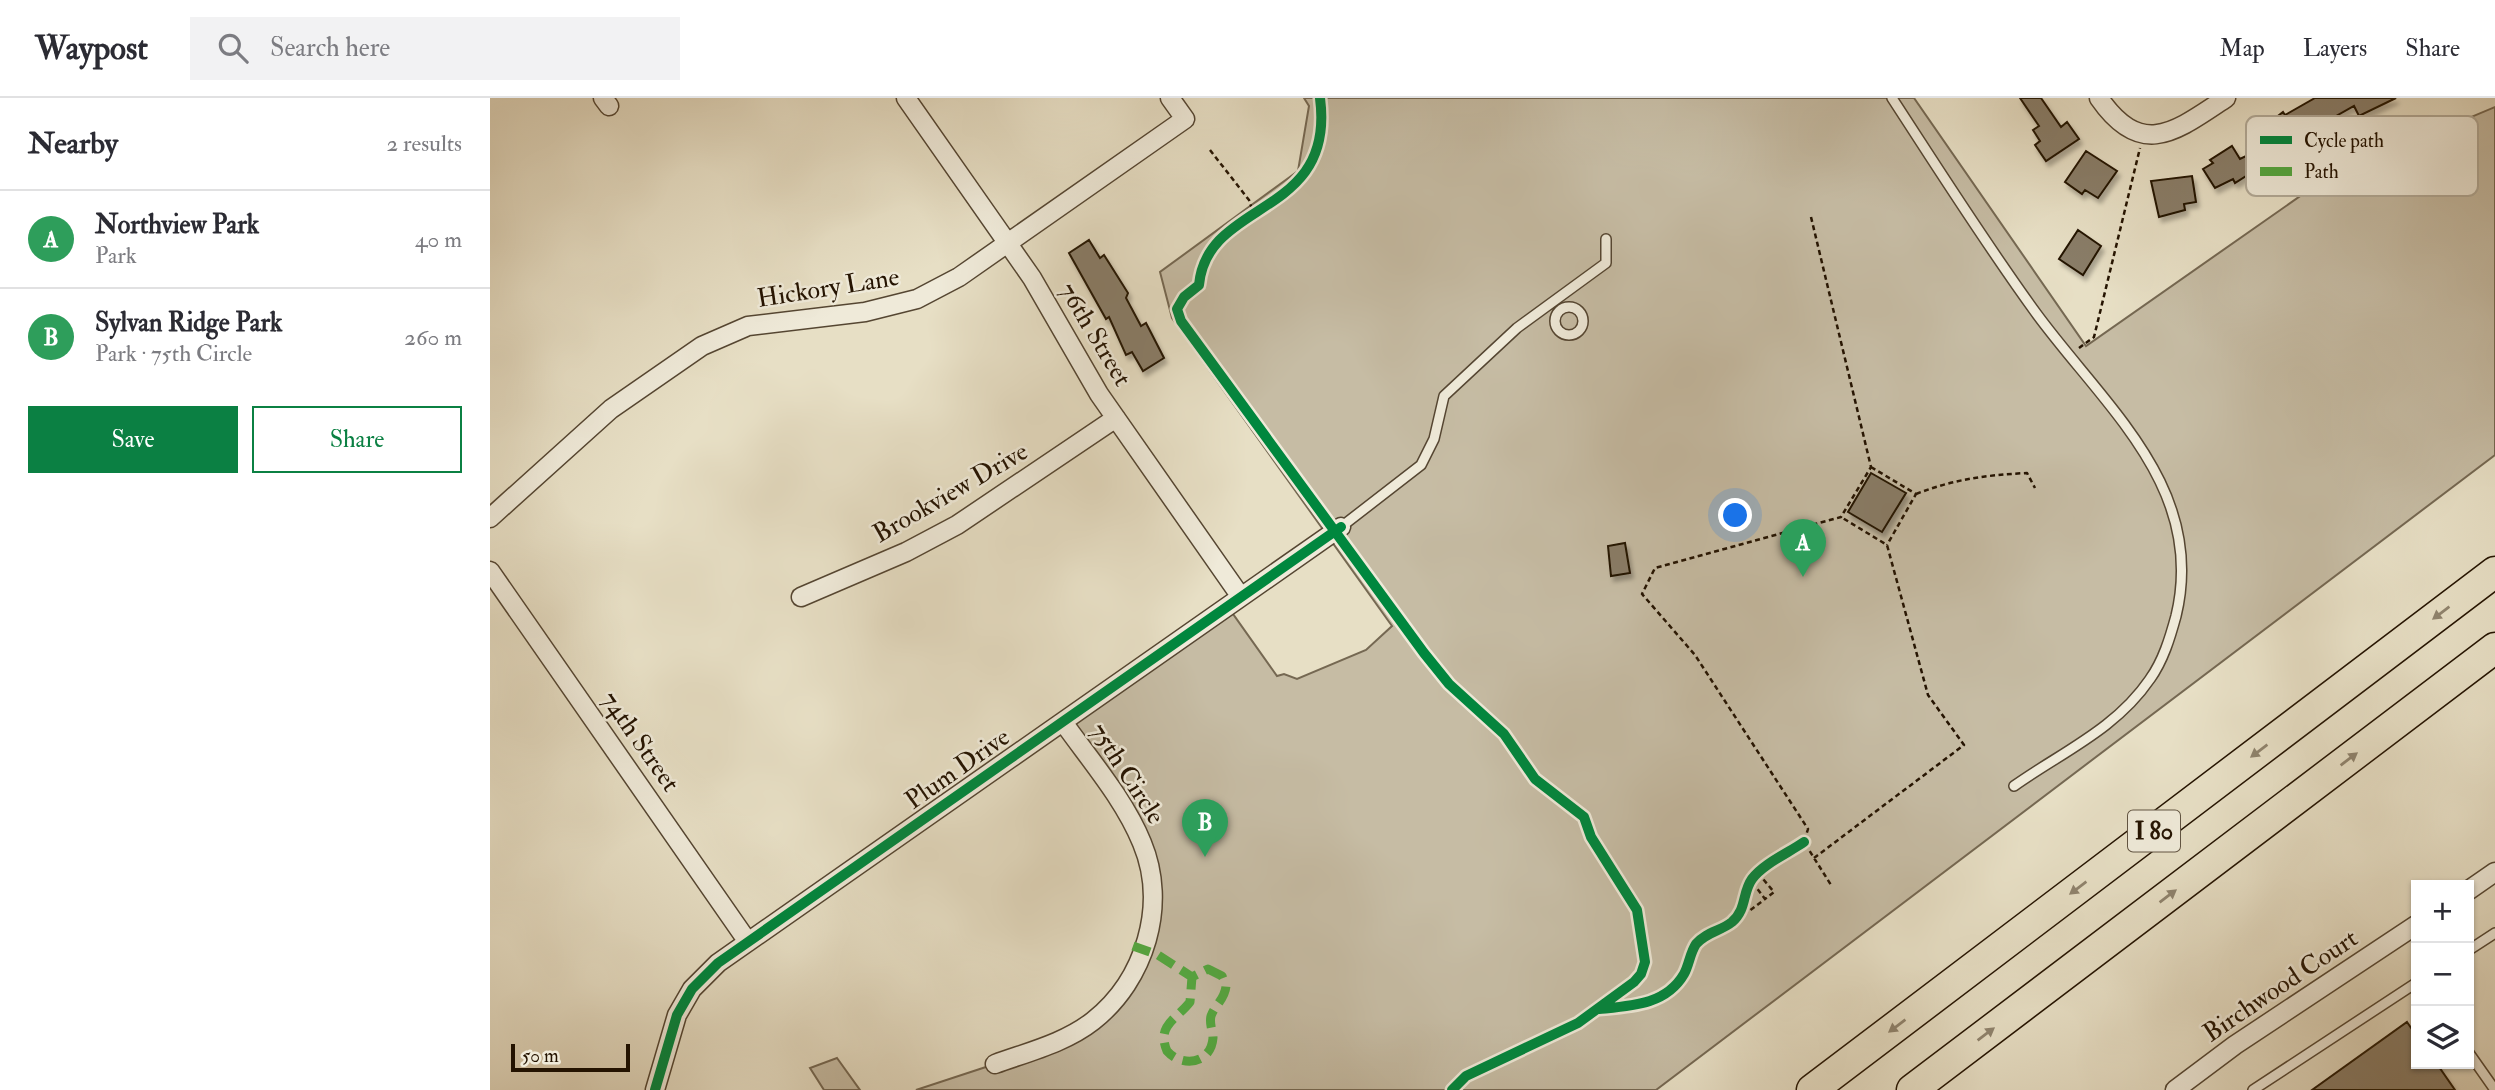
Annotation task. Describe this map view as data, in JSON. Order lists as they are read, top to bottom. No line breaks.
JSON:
{"streets":{"highway":["I 80"],"street":["Hickory Lane","76th Street","Brookview Drive","74th Street","Plum Drive","75th Circle","Birchwood Court"]},"crossings":[["Hickory Lane","76th Street"],["76th Street","Brookview Drive"],["76th Street","Plum Drive"],["74th Street","Plum Drive"],["Plum Drive","75th Circle"]],"legend":["Cycle path","Path"],"scale_bar":"50 m","page":{"header":"Waypost","search":"Search here","nav":["Map","Layers","Share"],"heading":["Nearby","2 results"],"list":[{"mark":"A","name":"Northview Park","note":"Park","value":"40 m"},{"mark":"B","name":"Sylvan Ridge Park","note":"Park · 75th Circle","value":"260 m"}],"buttons":["Save","Share"],"pins":["A","B"],"map_buttons":["+","−"],"scale":"50 m"}}
